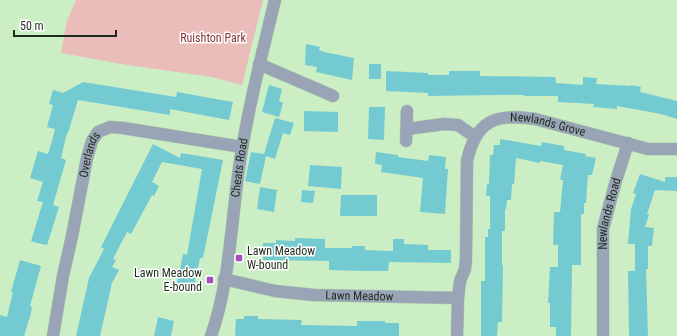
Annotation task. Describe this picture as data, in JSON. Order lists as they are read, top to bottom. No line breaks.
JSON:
{"streets":{"street":["Newlands Grove","Overlands","Cheats Road","Newlands Road","Lawn Meadow"]},"crossings":[["Newlands Grove","Newlands Road"],["Newlands Grove","Lawn Meadow"],["Overlands","Cheats Road"],["Cheats Road","Lawn Meadow"]],"parks":["Ruishton Park"],"places":{"transit":["Lawn Meadow W-bound","Lawn Meadow E-bound"]},"scale_bar":"50 m"}
